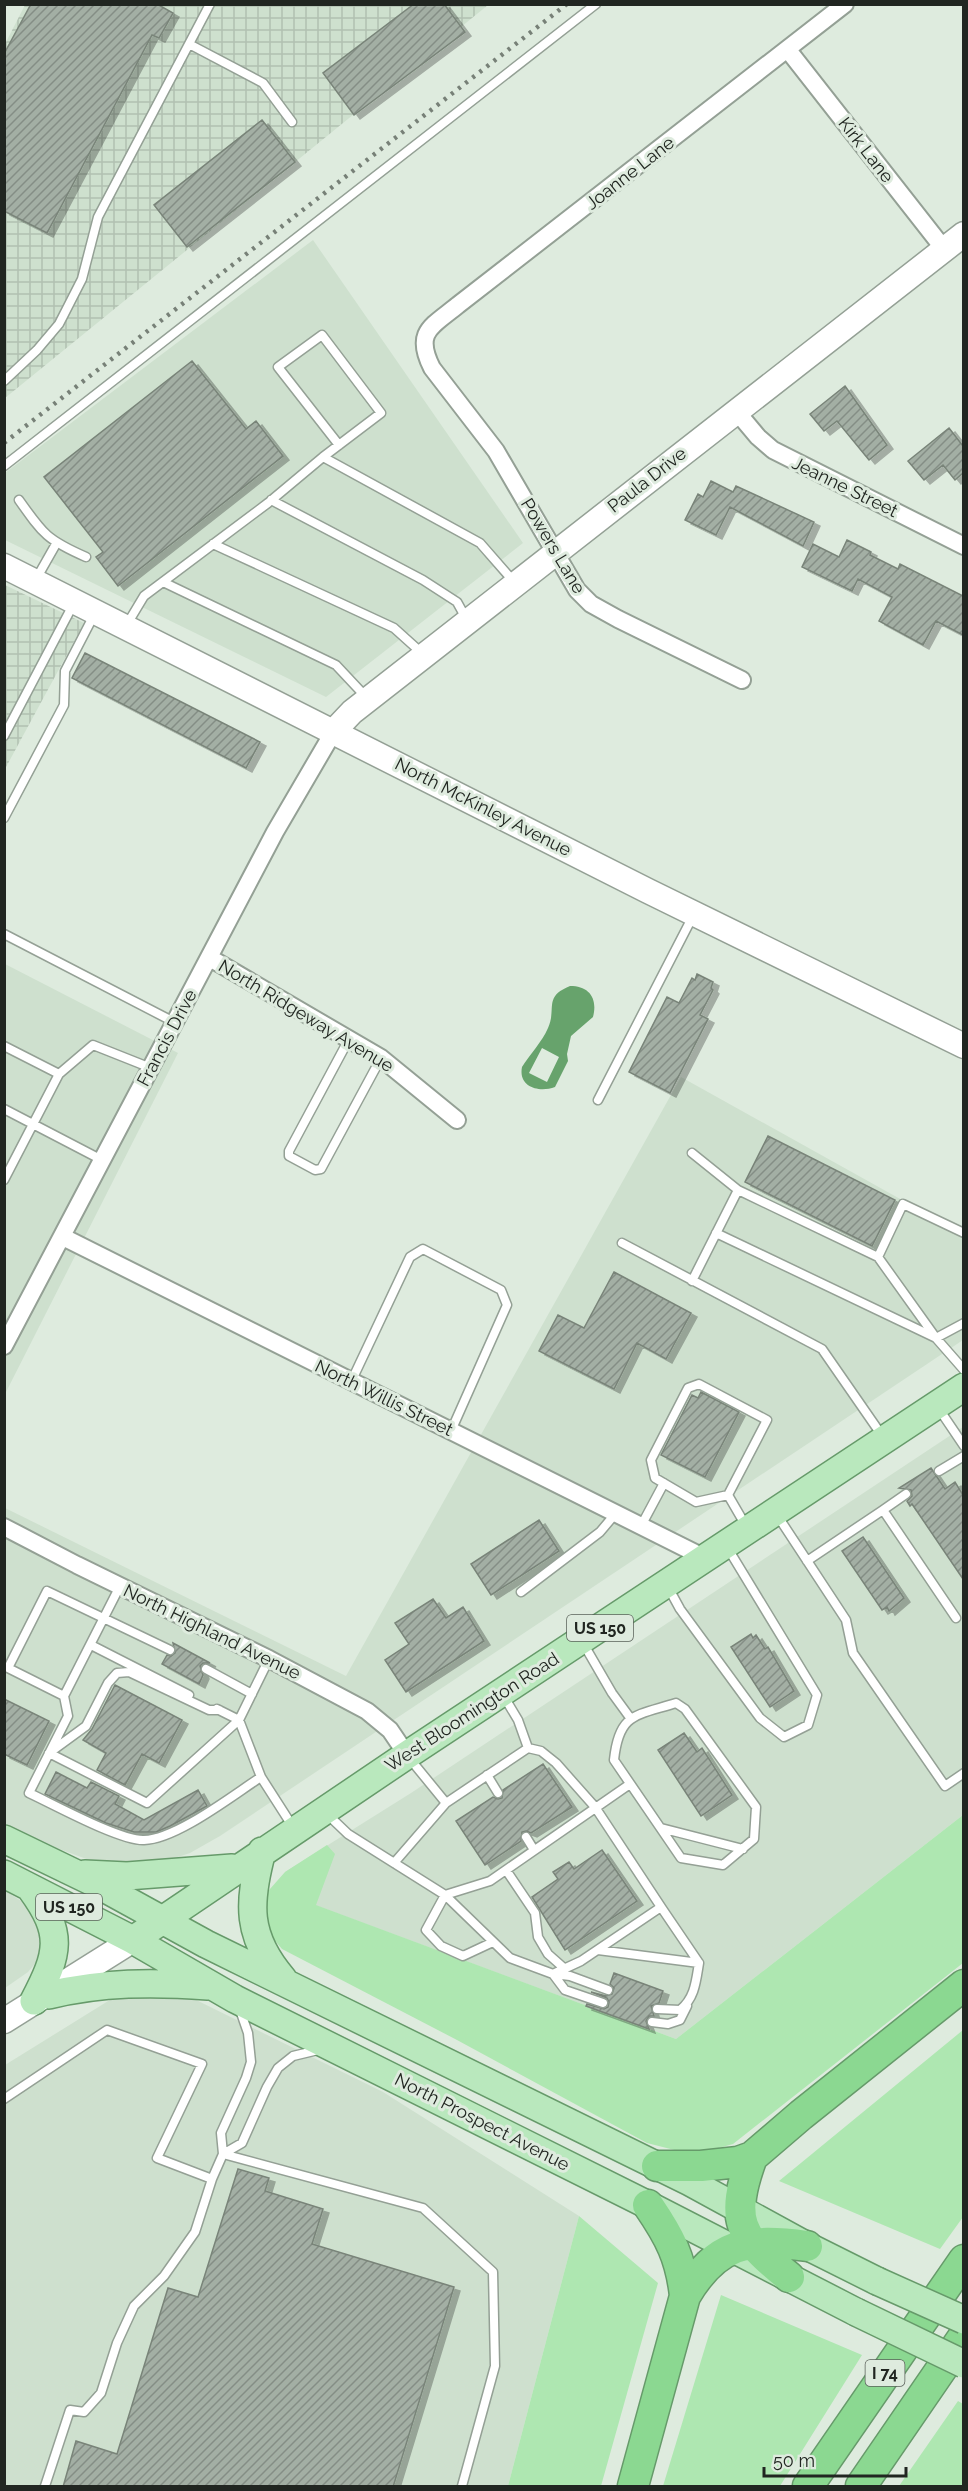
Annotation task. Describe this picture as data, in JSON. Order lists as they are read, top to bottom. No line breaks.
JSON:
{"streets":{"highway":["I 74"],"main road":["US 150","West Bloomington Road","North Prospect Avenue"],"street":["Kirk Lane","Joanne Lane","Paula Drive","Jeanne Street","Powers Lane","North McKinley Avenue","North Ridgeway Avenue","Francis Drive","North Willis Street","North Highland Avenue"]},"crossings":[["Kirk Lane","Joanne Lane"],["Kirk Lane","Paula Drive"],["Joanne Lane","Powers Lane"],["Paula Drive","Jeanne Street"],["Paula Drive","Powers Lane"],["Paula Drive","North McKinley Avenue"],["Paula Drive","Francis Drive"],["North McKinley Avenue","Francis Drive"],["North Ridgeway Avenue","Francis Drive"],["Francis Drive","North Willis Street"],["North Willis Street","West Bloomington Road"],["North Highland Avenue","West Bloomington Road"],["West Bloomington Road","North Prospect Avenue"]],"scale_bar":"50 m"}
